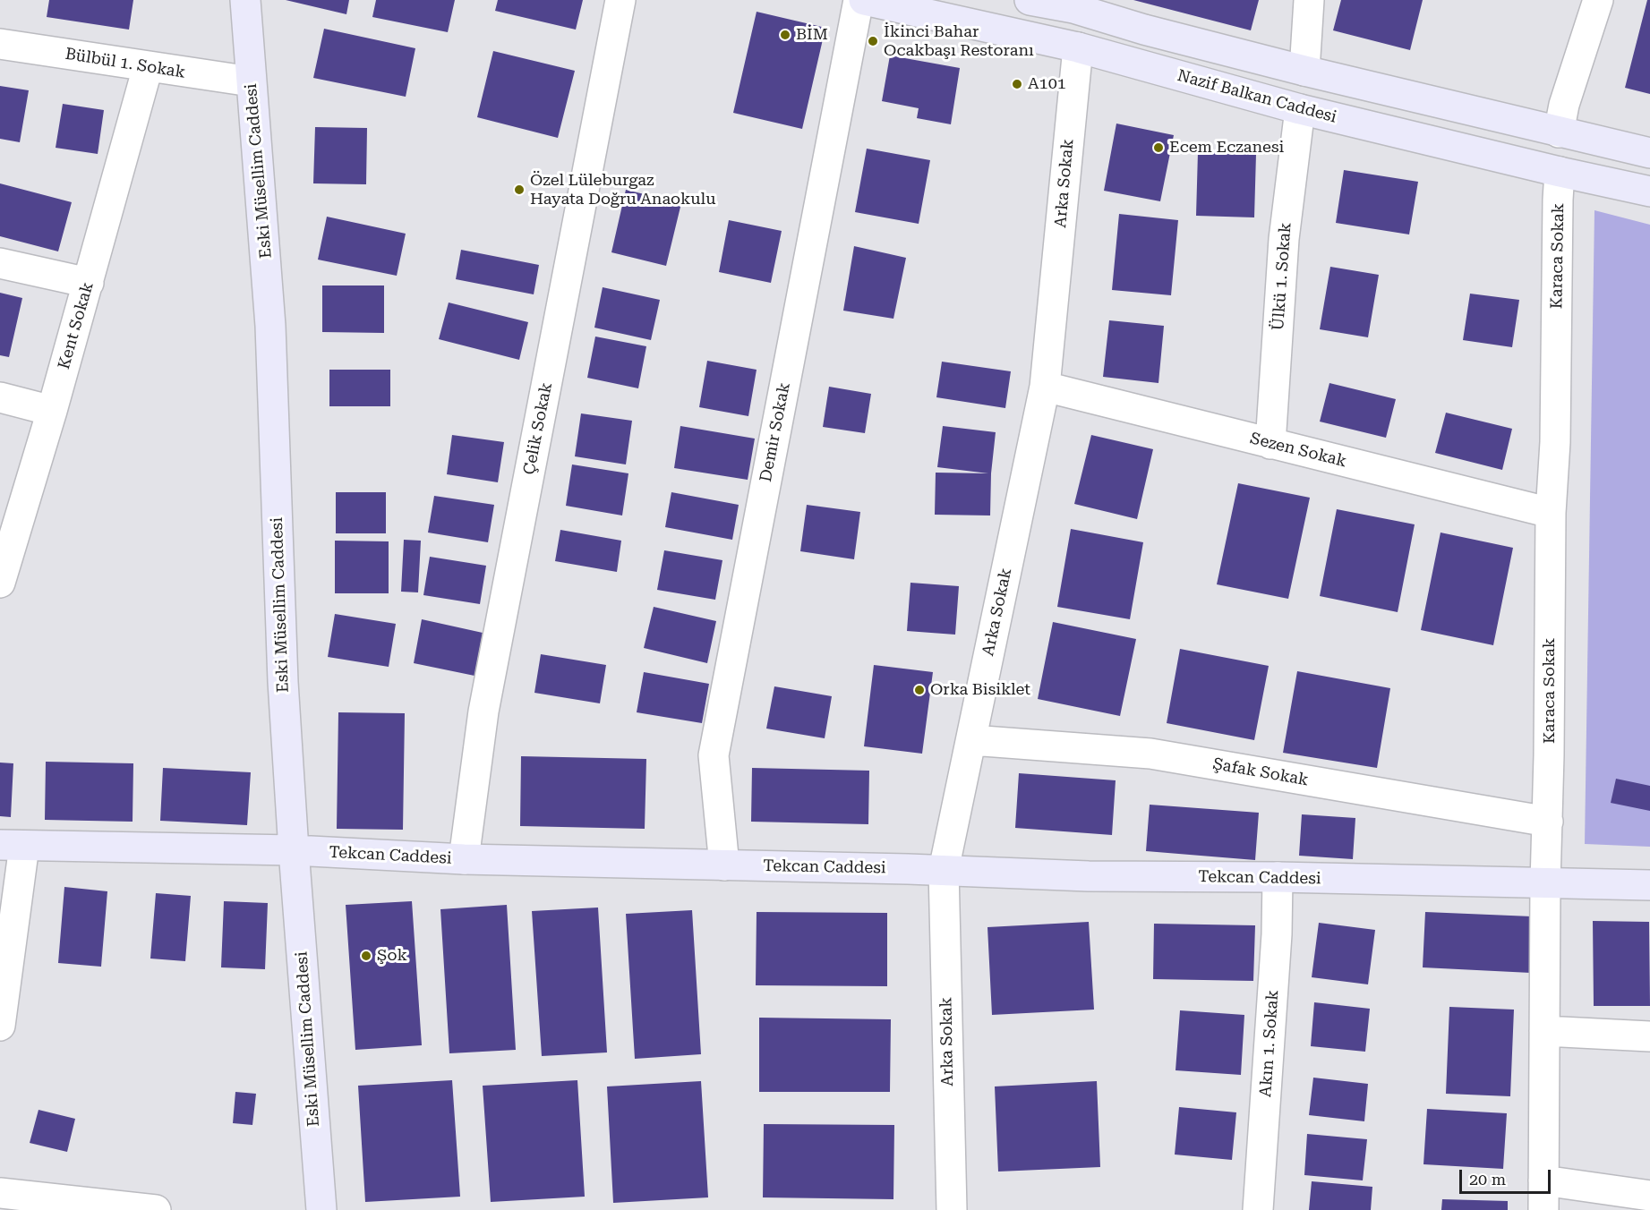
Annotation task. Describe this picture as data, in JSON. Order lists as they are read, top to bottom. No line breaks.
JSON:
{"streets":{"street":["Bülbül 1. Sokak","Nazif Balkan Caddesi","Eski Müsellim Caddesi","Arka Sokak","Karaca Sokak","Ülkü 1. Sokak","Kent Sokak","Çelik Sokak","Demir Sokak","Sezen Sokak","Şafak Sokak","Tekcan Caddesi","Akın 1. Sokak"]},"crossings":[["Bülbül 1. Sokak","Eski Müsellim Caddesi"],["Bülbül 1. Sokak","Kent Sokak"],["Nazif Balkan Caddesi","Arka Sokak"],["Nazif Balkan Caddesi","Karaca Sokak"],["Nazif Balkan Caddesi","Ülkü 1. Sokak"],["Eski Müsellim Caddesi","Tekcan Caddesi"],["Arka Sokak","Sezen Sokak"],["Arka Sokak","Şafak Sokak"],["Arka Sokak","Tekcan Caddesi"],["Karaca Sokak","Sezen Sokak"],["Karaca Sokak","Şafak Sokak"],["Karaca Sokak","Tekcan Caddesi"],["Ülkü 1. Sokak","Sezen Sokak"],["Çelik Sokak","Tekcan Caddesi"],["Demir Sokak","Tekcan Caddesi"],["Tekcan Caddesi","Akın 1. Sokak"]],"places":["BİM","İkinci Bahar Ocakbaşı Restoranı","A101","Ecem Eczanesi","Özel Lüleburgaz Hayata Doğru Anaokulu","Orka Bisiklet","Şok"],"scale_bar":"20 m"}
